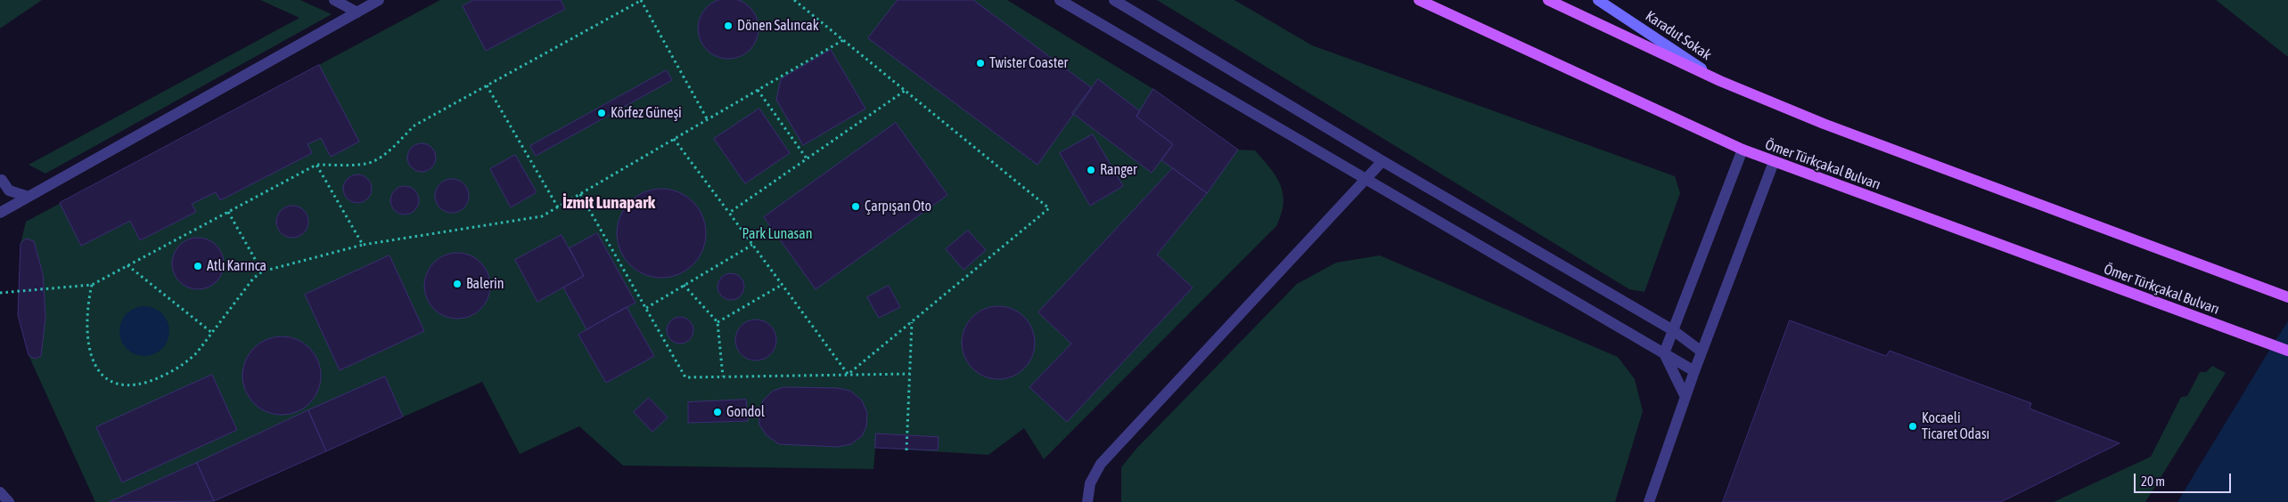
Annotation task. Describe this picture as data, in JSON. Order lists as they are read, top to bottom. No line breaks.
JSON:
{"streets":{"main road":["Ömer Türkçakal Bulvarı"],"street":["Karadut Sokak"]},"districts":["İzmit Lunapark"],"parks":["Park Lunasan"],"places":["Dönen Salıncak","Twister Coaster","Körfez Güneşi","Ranger","Çarpışan Oto","Atlı Karınca","Balerin","Gondol","Kocaeli Ticaret Odası"],"scale_bar":"20 m"}
